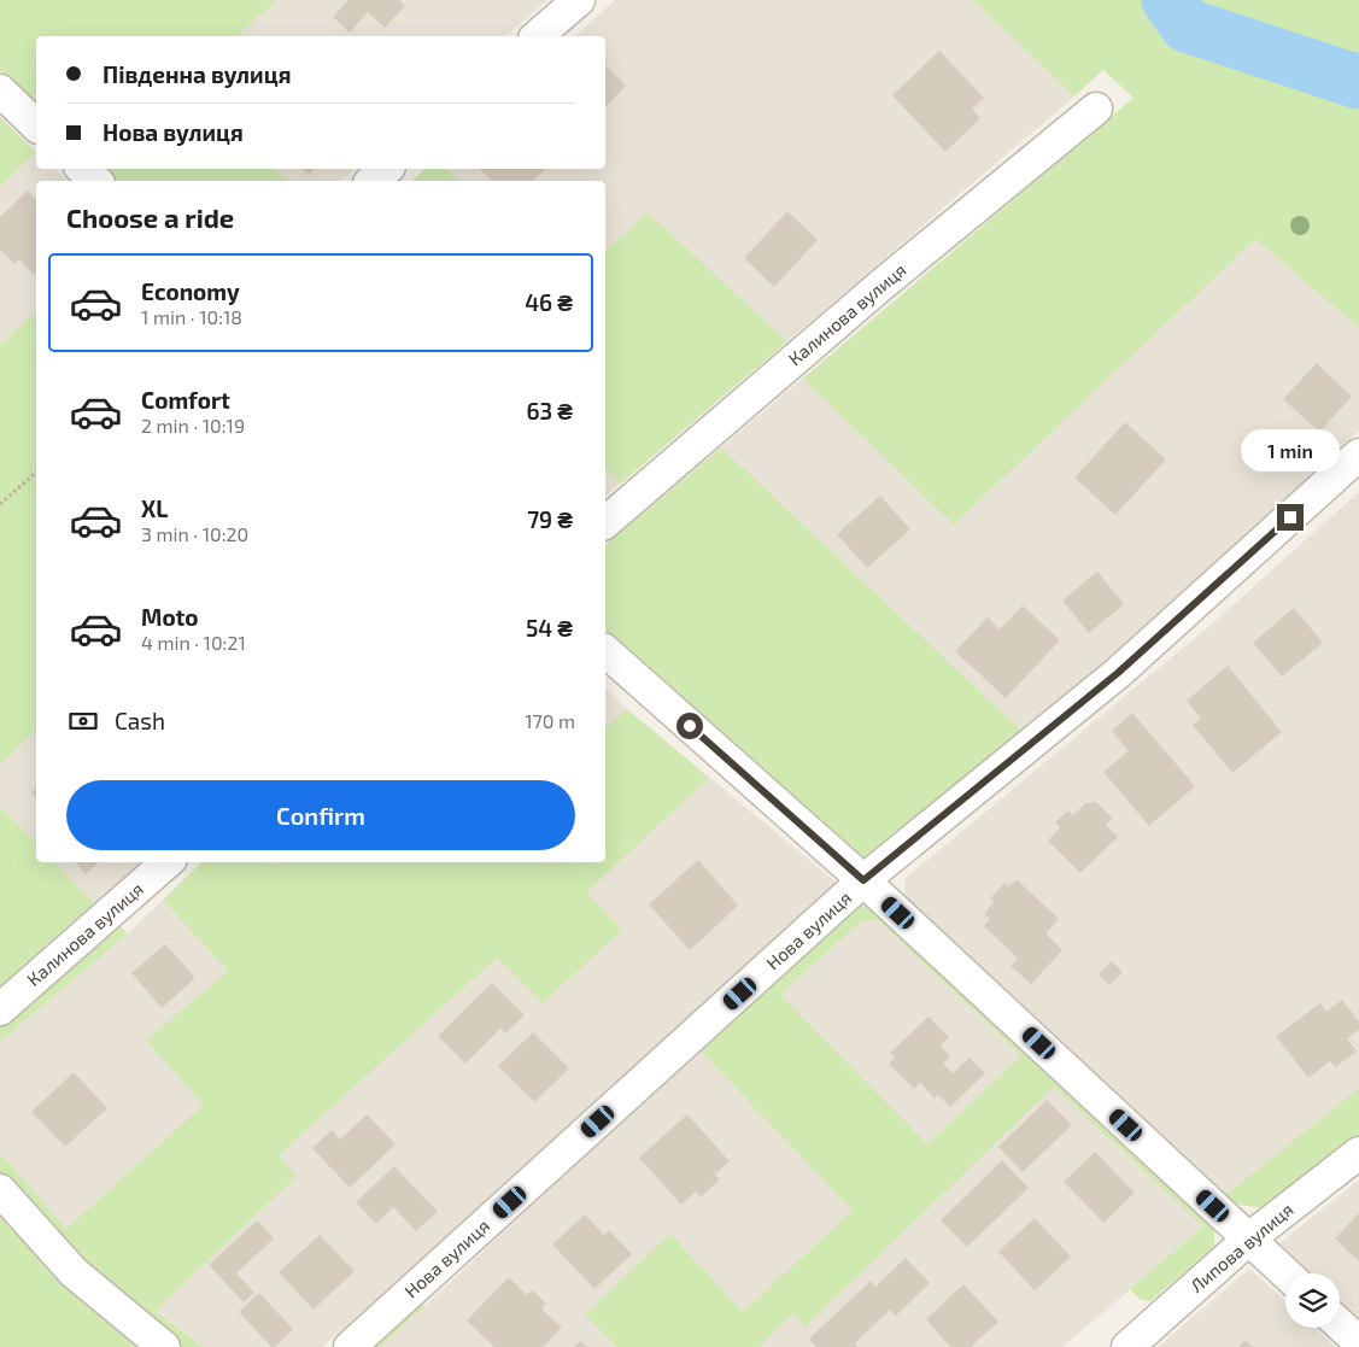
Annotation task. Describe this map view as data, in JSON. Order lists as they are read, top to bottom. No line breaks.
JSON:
{"streets":{"street":["Калинова вулиця","Нова вулиця","Липова вулиця"]},"page":{"banner":["Південна вулиця","Нова вулиця"],"heading":"Choose a ride","list":[{"name":"Economy","note":"1 min · 10:18","value":"46 ₴"},{"name":"Comfort","note":"2 min · 10:19","value":"63 ₴"},{"name":"XL","note":"3 min · 10:20","value":"79 ₴"},{"name":"Moto","note":"4 min · 10:21","value":"54 ₴"}],"bubble":"1 min","pay":["Cash","170 m"],"buttons":"Confirm"}}
